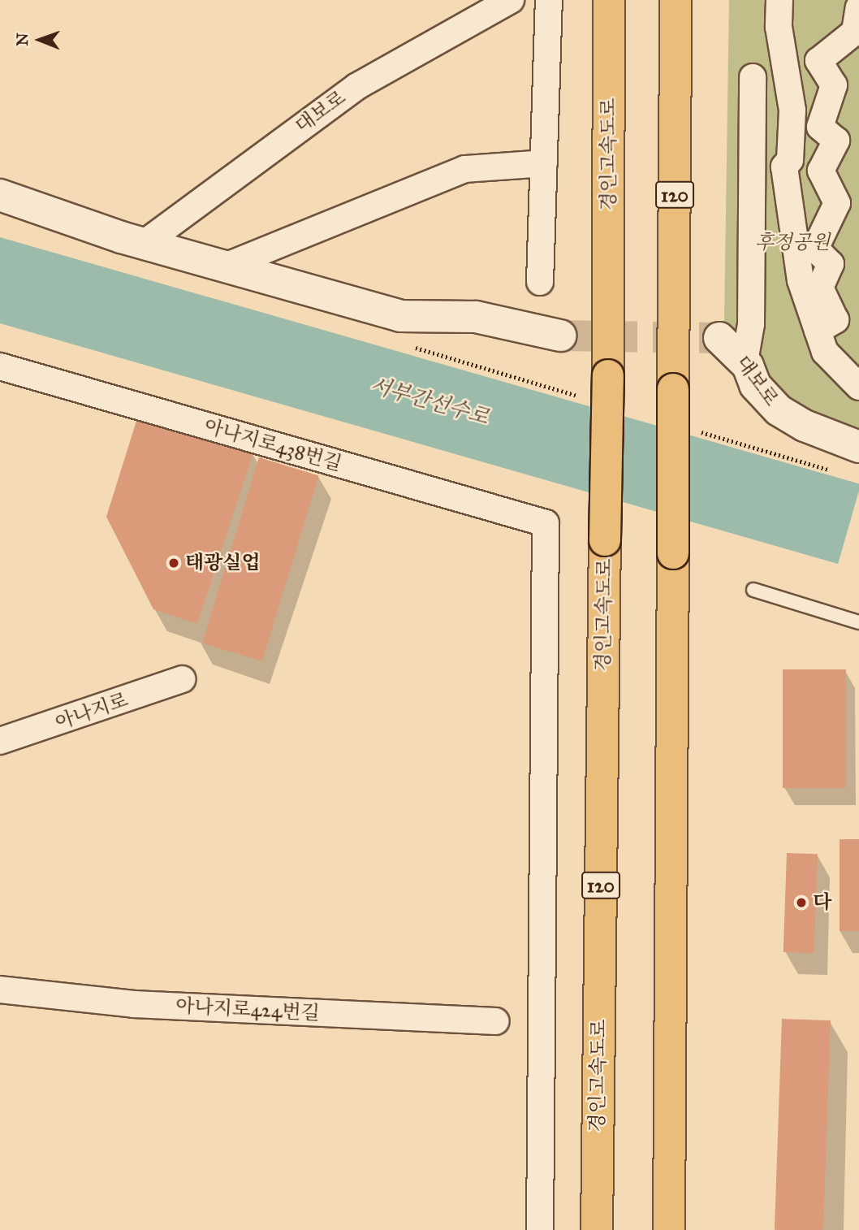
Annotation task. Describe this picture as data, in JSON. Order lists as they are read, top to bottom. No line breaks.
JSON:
{"streets":{"highway":["경인고속도로","120"],"street":["대보로","아나지로438번길","아나지로","아나지로424번길"]},"water":["서부간선수로"],"parks":["후정공원"],"places":["태광실업","다"],"north":"left"}
